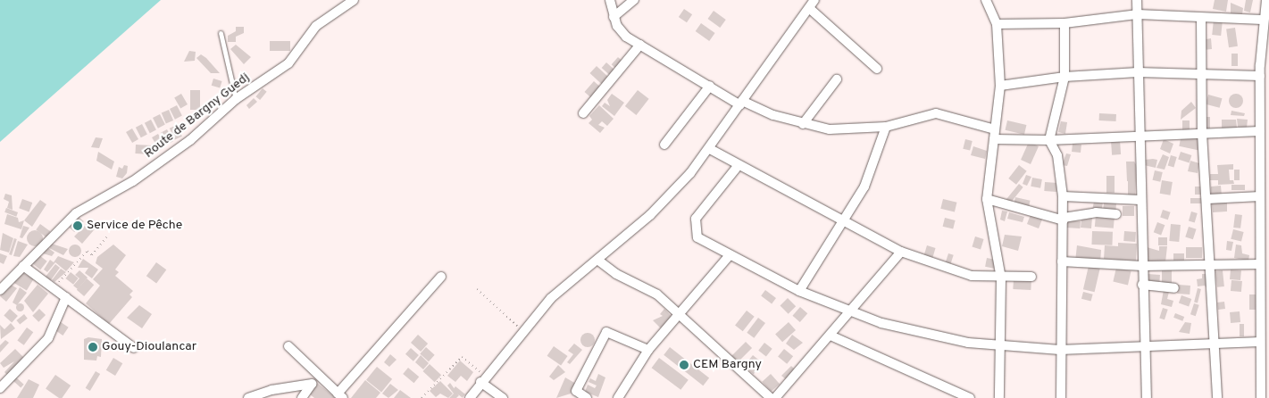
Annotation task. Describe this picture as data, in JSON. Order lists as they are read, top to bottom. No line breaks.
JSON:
{"streets":{"street":["Route de Bargny Guedj"]},"places":["Service de Pêche","Gouy-Dioulancar","CEM Bargny"]}
